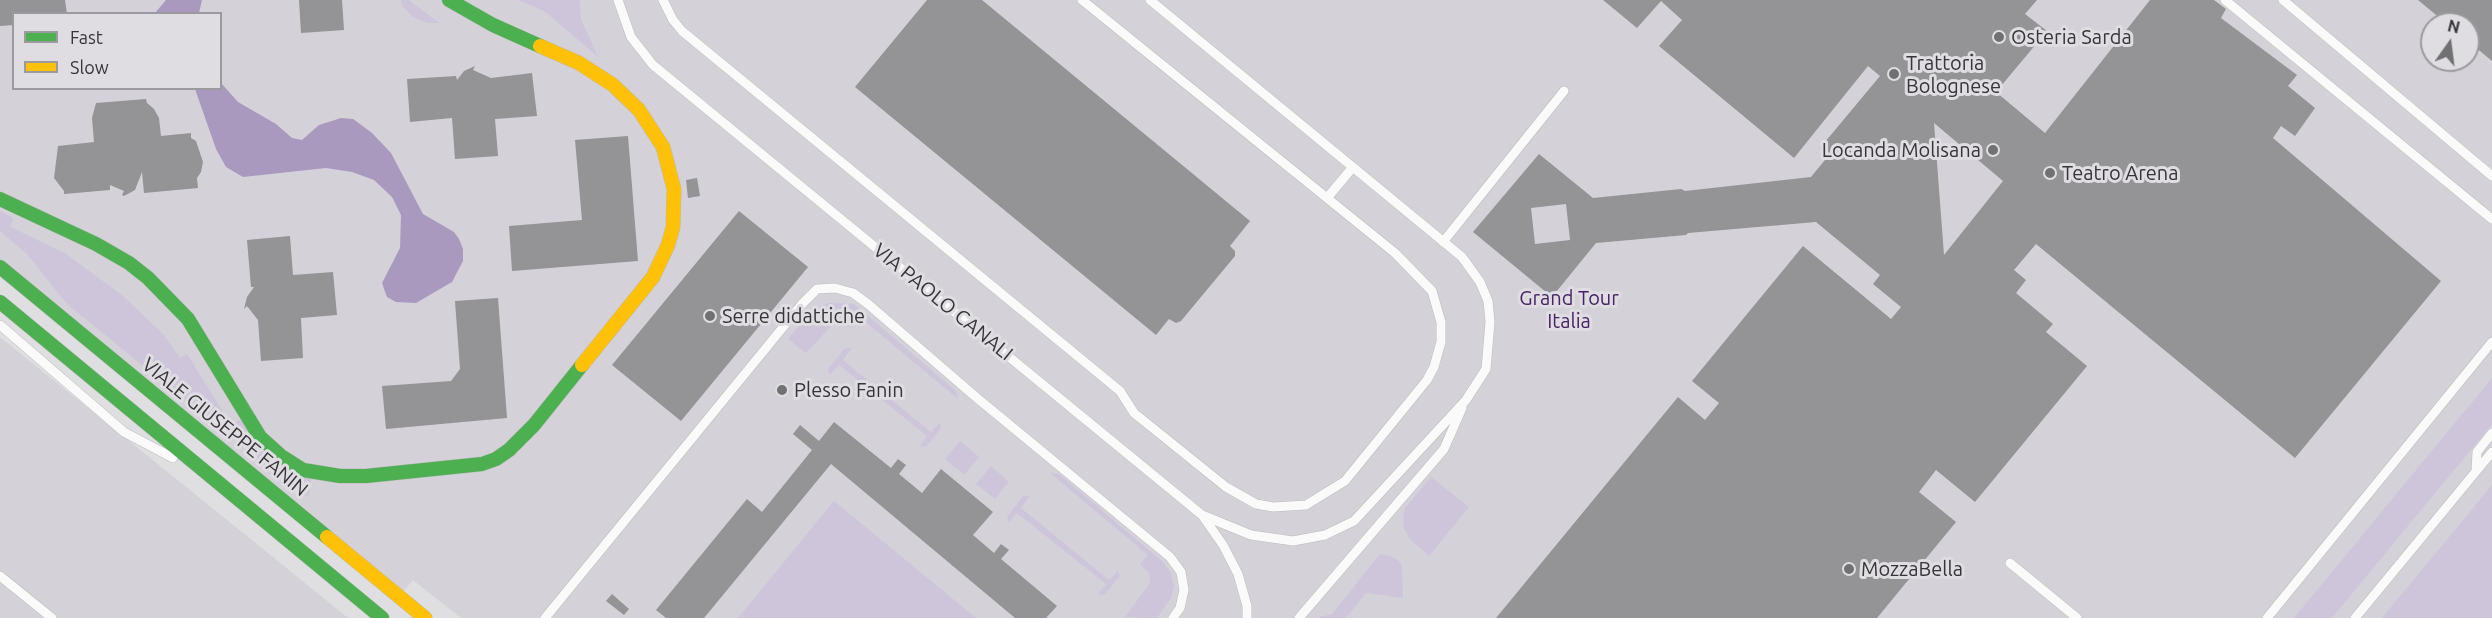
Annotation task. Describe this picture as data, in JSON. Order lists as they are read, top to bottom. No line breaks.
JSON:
{"streets":{"street":["VIALE GIUSEPPE FANIN"],"lane":["VIA PAOLO CANALI"]},"parks":["Grand Tour Italia"],"places":["Osteria Sarda","Trattoria Bolognese","Locanda Molisana","Teatro Arena","Serre didattiche","Plesso Fanin","MozzaBella"],"legend":["Fast","Slow"],"north":"top"}
